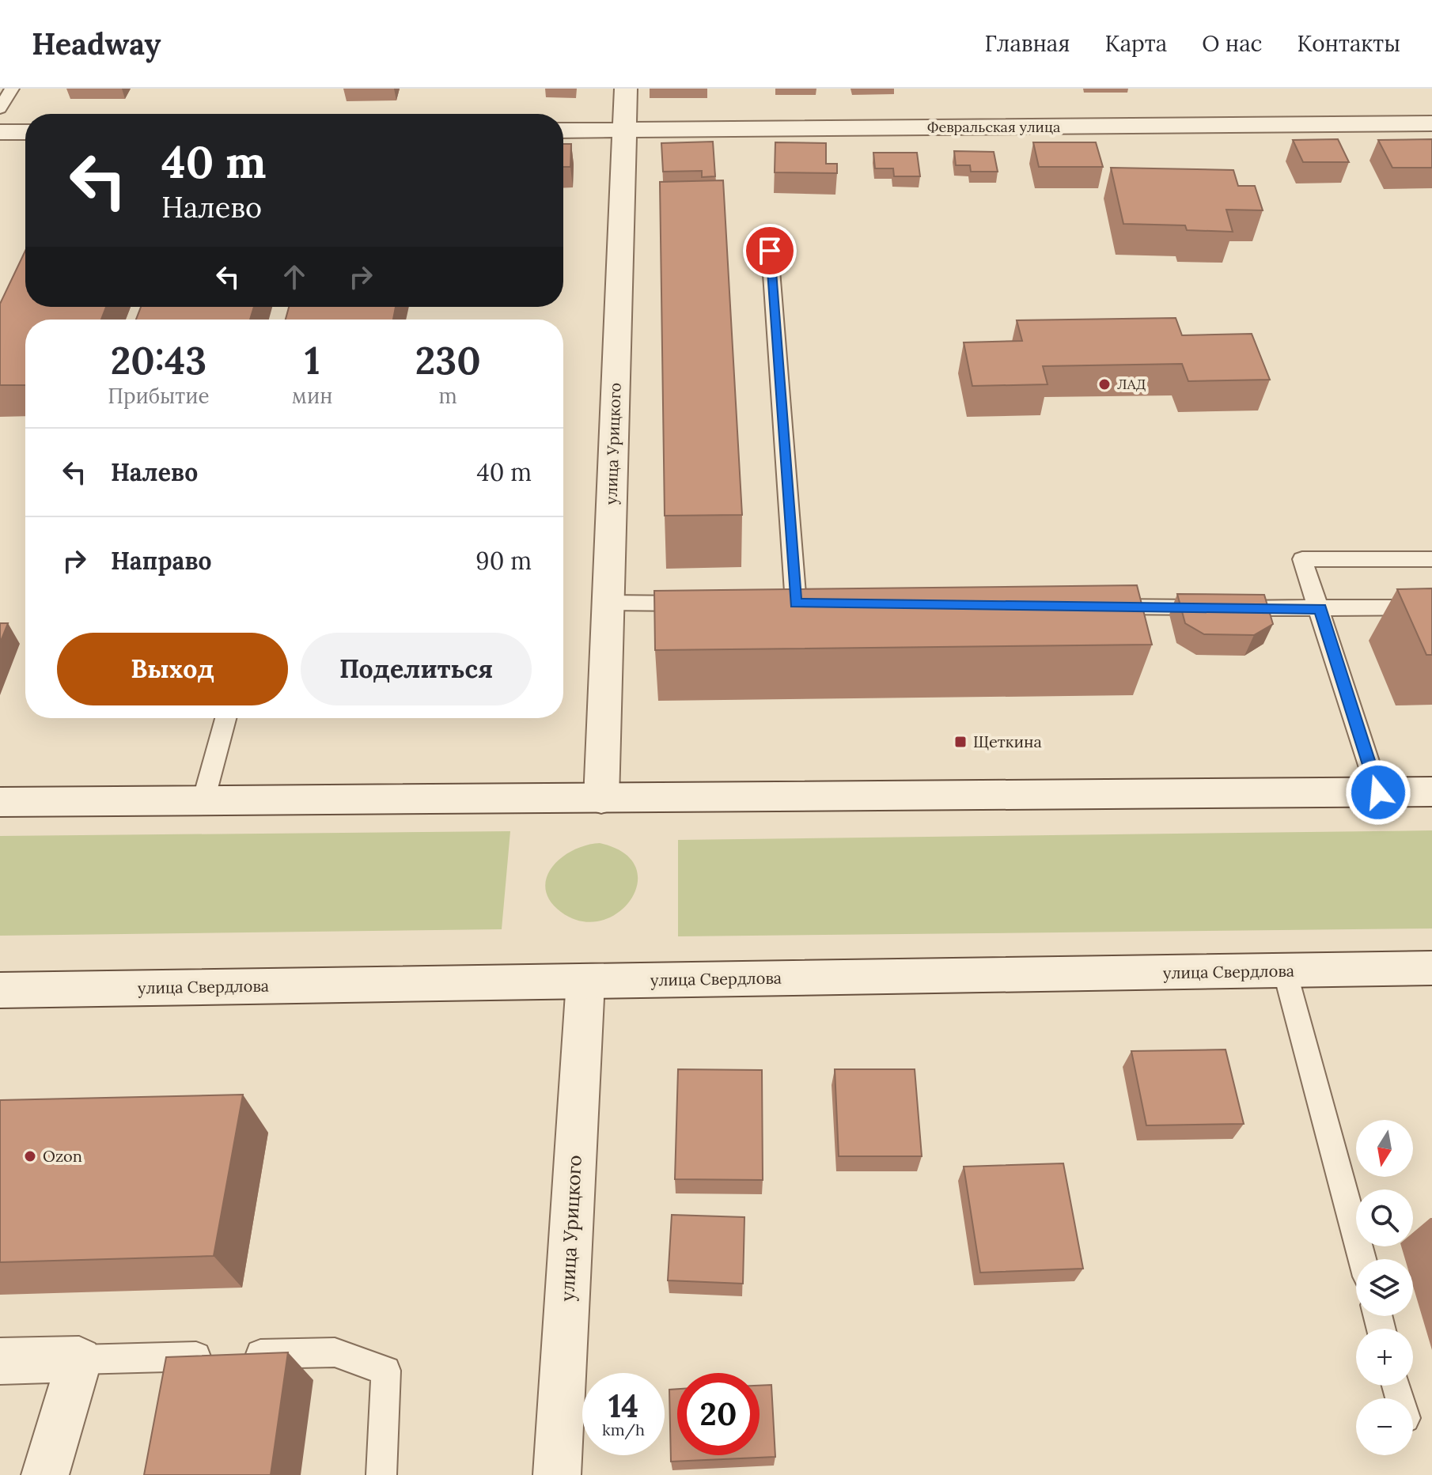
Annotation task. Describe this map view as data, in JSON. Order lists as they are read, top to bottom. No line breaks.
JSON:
{"streets":{"street":["Февральская улица","улица Урицкого","улица Свердлова"]},"crossings":[["Февральская улица","улица Урицкого"],["улица Урицкого","улица Свердлова"]],"places":{"other":["ЛАД","Ozon"],"transit":["Щеткина"]},"north":"bottom","page":{"header":"Headway","nav":["Главная","Карта","О нас","Контакты"],"turn":["40 m","Налево"],"eta":["20:43","Прибытие","1","мин","230","m"],"list":[{"name":"Налево","value":"40 m"},{"name":"Направо","value":"90 m"}],"buttons":["Выход","Поделиться"],"map_buttons":["+","−"],"speed":"14 km/h","limit":"20"}}
